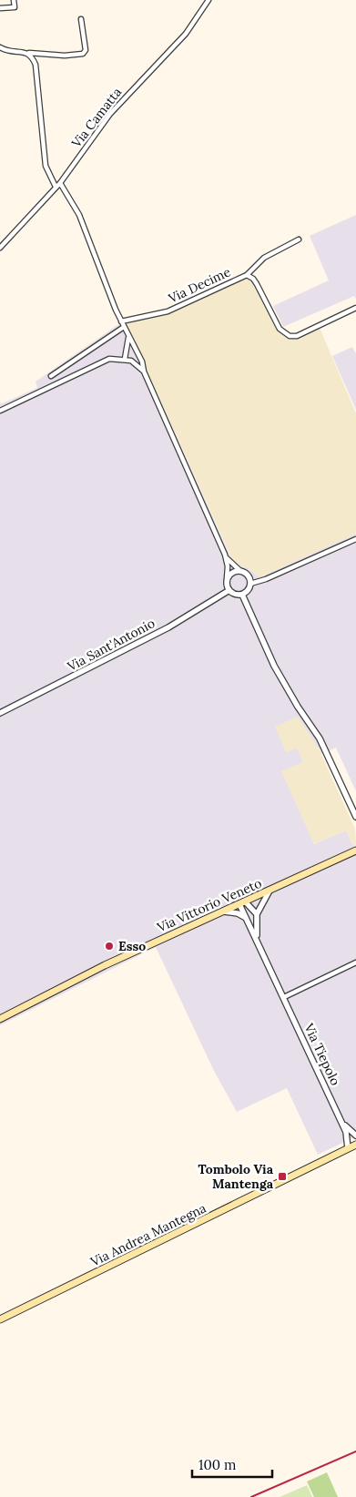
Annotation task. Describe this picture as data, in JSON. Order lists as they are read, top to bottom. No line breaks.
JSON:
{"streets":{"main road":["Via Vittorio Veneto","Via Andrea Mantegna"],"street":["Via Camatta","Via Decime","Via Sant'Antonio","Via Tiepolo"]},"crossings":[["Via Vittorio Veneto","Via Tiepolo"],["Via Tiepolo","Via Andrea Mantegna"]],"places":{"other":["Esso"],"transit":["Tombolo Via Mantenga"]},"scale_bar":"100 m"}
